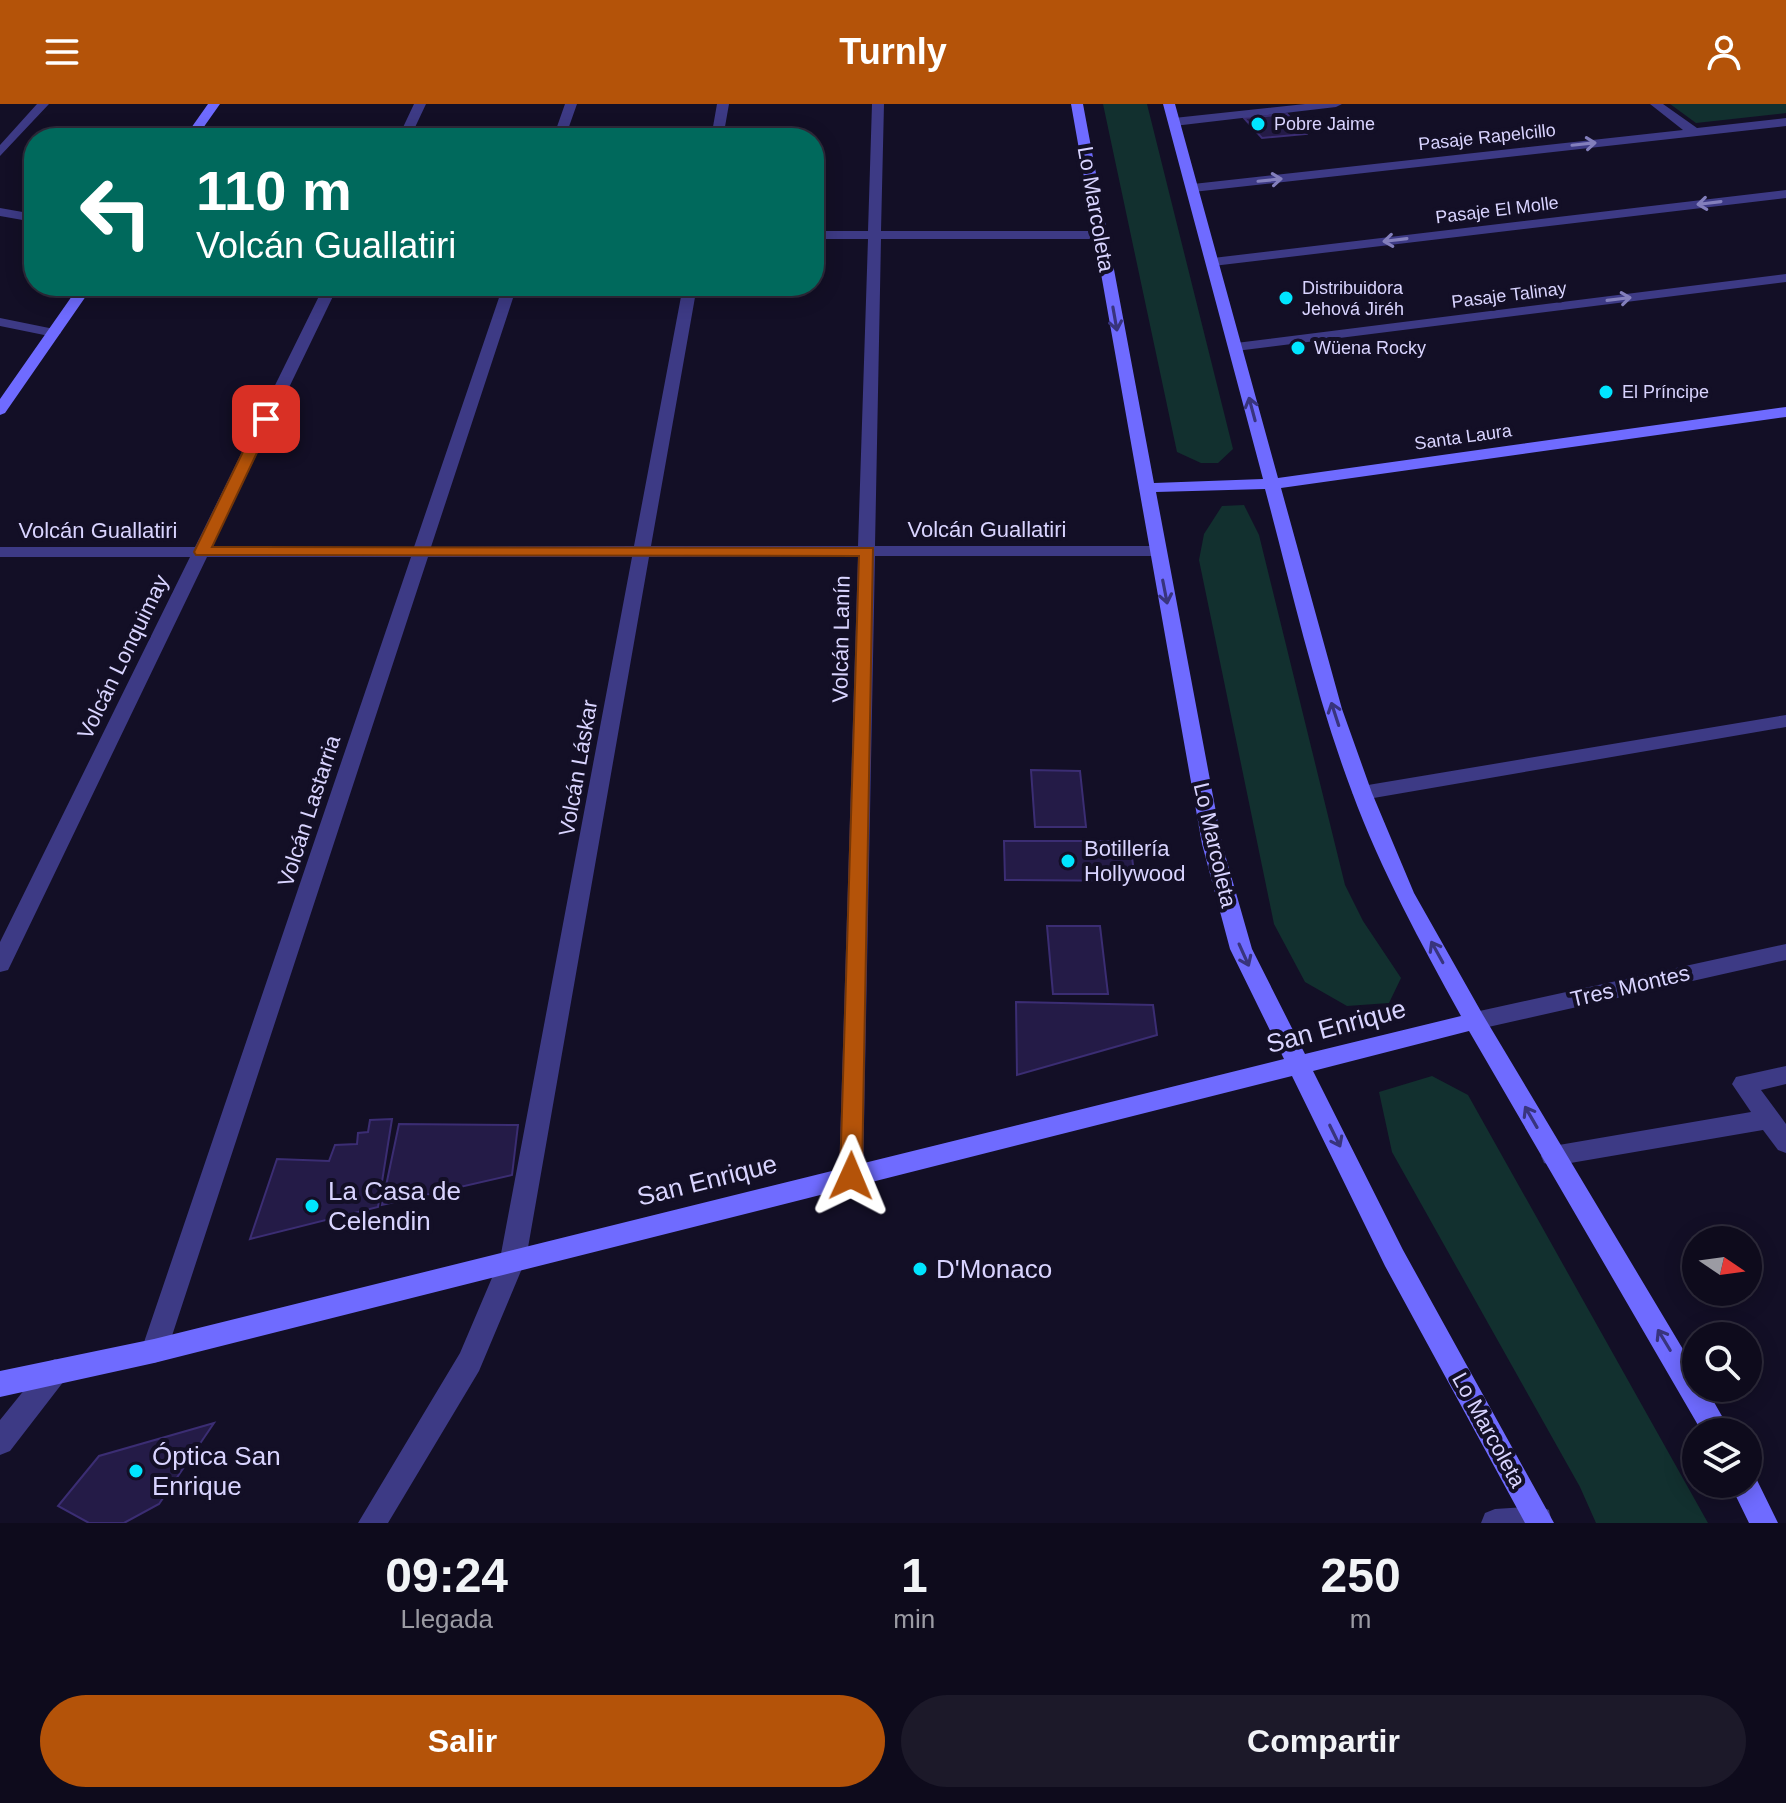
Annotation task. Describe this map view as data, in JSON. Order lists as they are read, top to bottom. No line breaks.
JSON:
{"streets":{"street":["Pasaje Rapelcillo","Lo Marcoleta","Pasaje El Molle","Pasaje Talinay","Santa Laura","Volcán Guallatiri","Volcán Lanín","Volcán Lonquimay","Volcán Láskar","Volcán Lastarria","Tres Montes","San Enrique"]},"crossings":[["Lo Marcoleta","Santa Laura"],["Lo Marcoleta","Volcán Guallatiri"],["Lo Marcoleta","San Enrique"],["Volcán Guallatiri","Volcán Lanín"],["Volcán Guallatiri","Volcán Lonquimay"],["Volcán Guallatiri","Volcán Láskar"],["Volcán Guallatiri","Volcán Lastarria"],["Volcán Lanín","San Enrique"],["Volcán Láskar","San Enrique"],["Volcán Lastarria","San Enrique"],["Tres Montes","San Enrique"]],"one_way":["Pasaje El Molle","Pasaje Talinay"],"places":["Pobre Jaime","Distribuidora Jehová Jiréh","Wüena Rocky","El Príncipe","Botillería Hollywood","La Casa de Celendin","D'Monaco","Óptica San Enrique"],"north":"right","page":{"header":"Turnly","turn":["110 m","Volcán Guallatiri"],"eta":["09:24","Llegada","1","min","250","m"],"buttons":["Salir","Compartir"]}}
